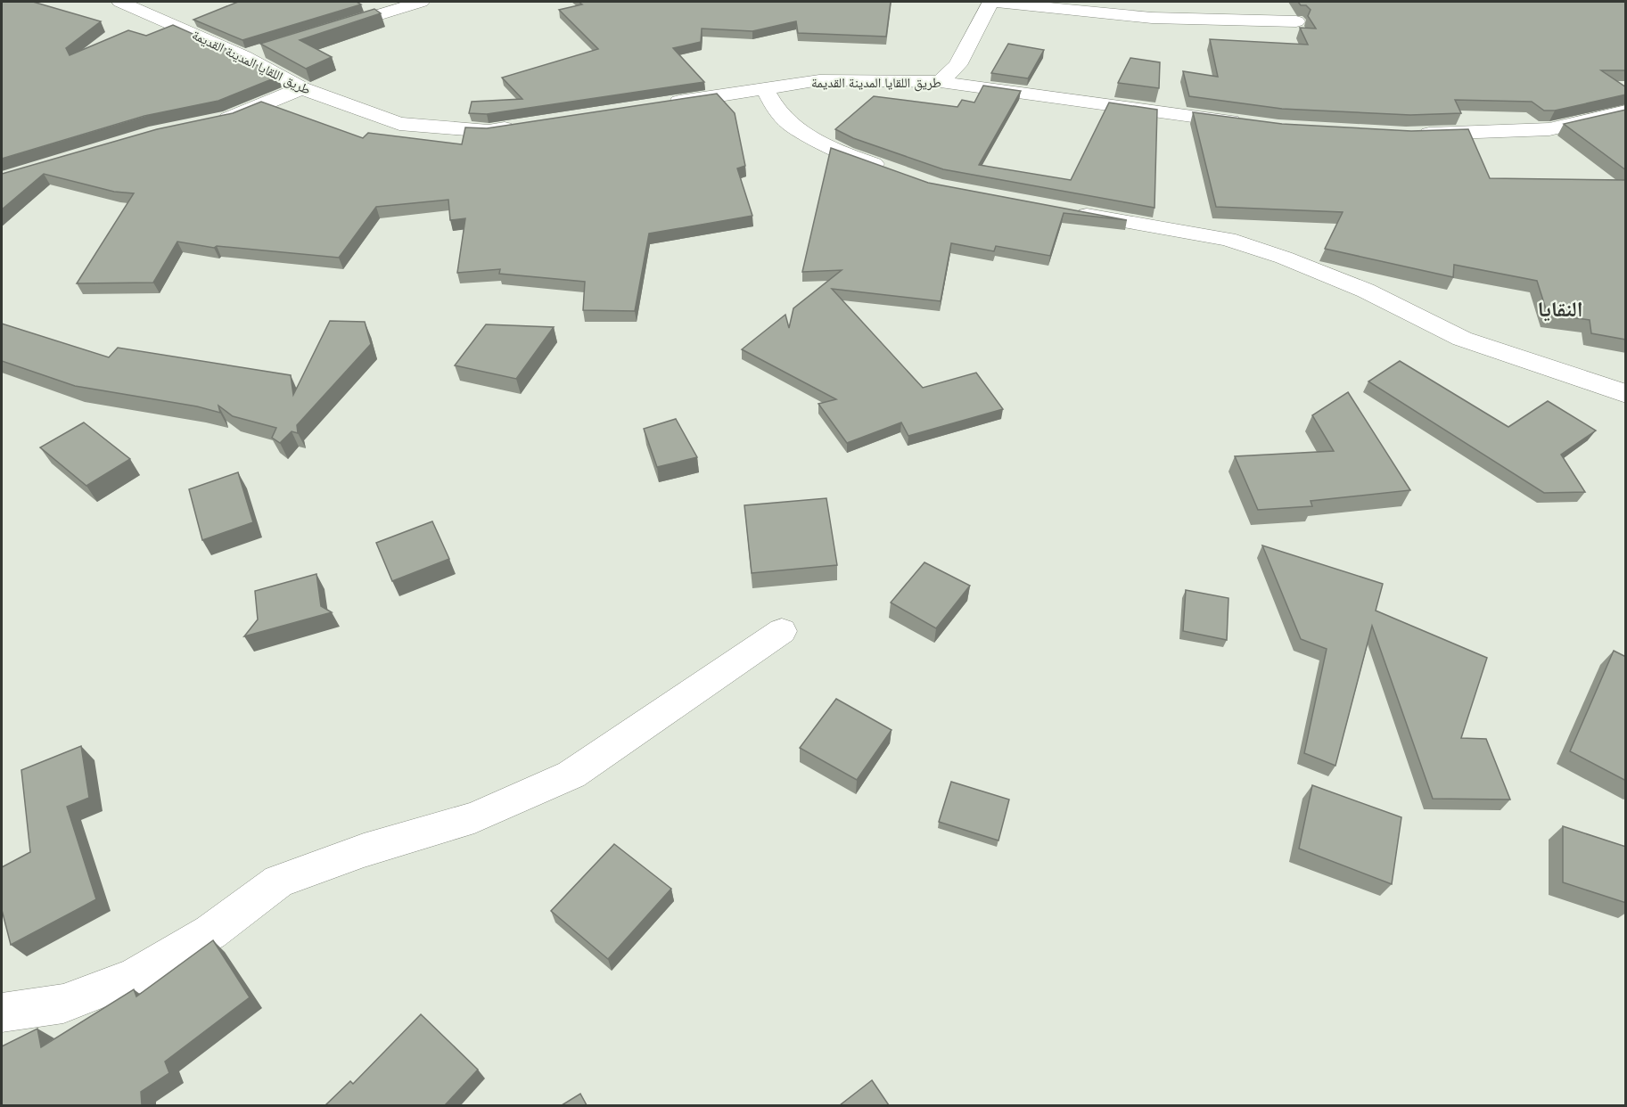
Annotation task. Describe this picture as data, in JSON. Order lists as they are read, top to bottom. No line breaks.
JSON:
{"streets":{"street":["طريق اللقايا المدينة القديمة"]},"districts":["النقايا"]}
